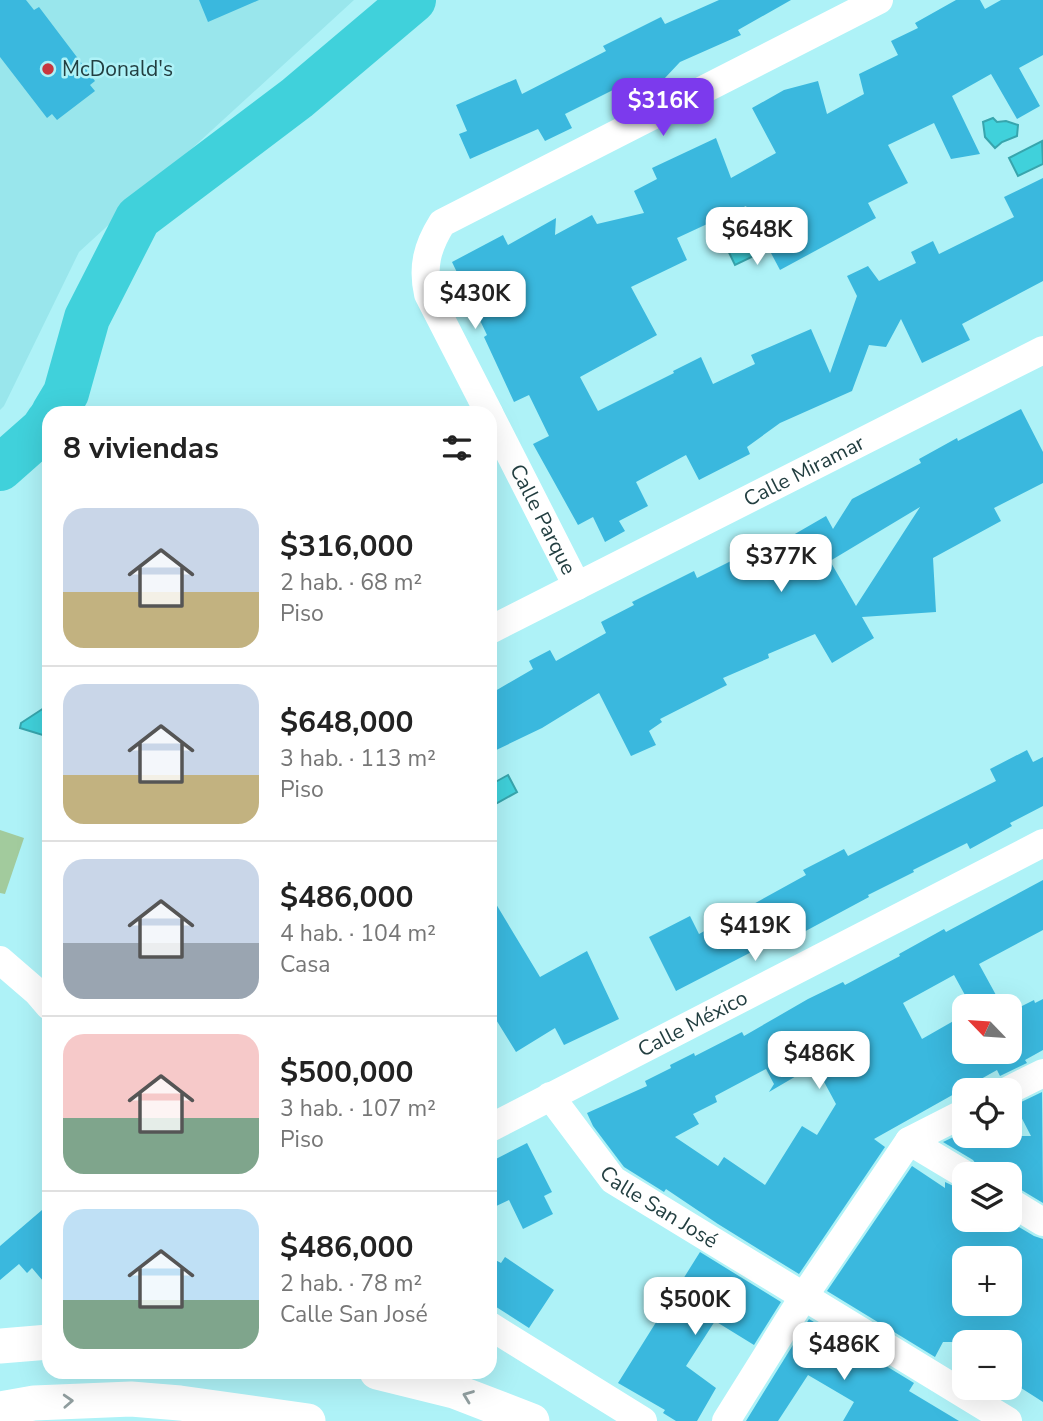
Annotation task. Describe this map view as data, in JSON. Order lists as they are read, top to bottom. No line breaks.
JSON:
{"streets":{"street":["Calle Miramar","Calle Parque","Calle México","Calle San José"]},"crossings":[["Calle Miramar","Calle Parque"],["Calle México","Calle San José"]],"places":["McDonald's"],"north":"top left","page":{"price":["$316K","$648K","$430K","$377K","$419K","$486K","$500K","$486K"],"heading":"8 viviendas","list":[{"name":"$316,000","note":"2 hab. · 68 m² · Piso"},{"name":"$648,000","note":"3 hab. · 113 m² · Piso"},{"name":"$486,000","note":"4 hab. · 104 m² · Casa"},{"name":"$500,000","note":"3 hab. · 107 m² · Piso"},{"name":"$486,000","note":"2 hab. · 78 m² · Calle San José"}],"map_buttons":["+","−"]}}
